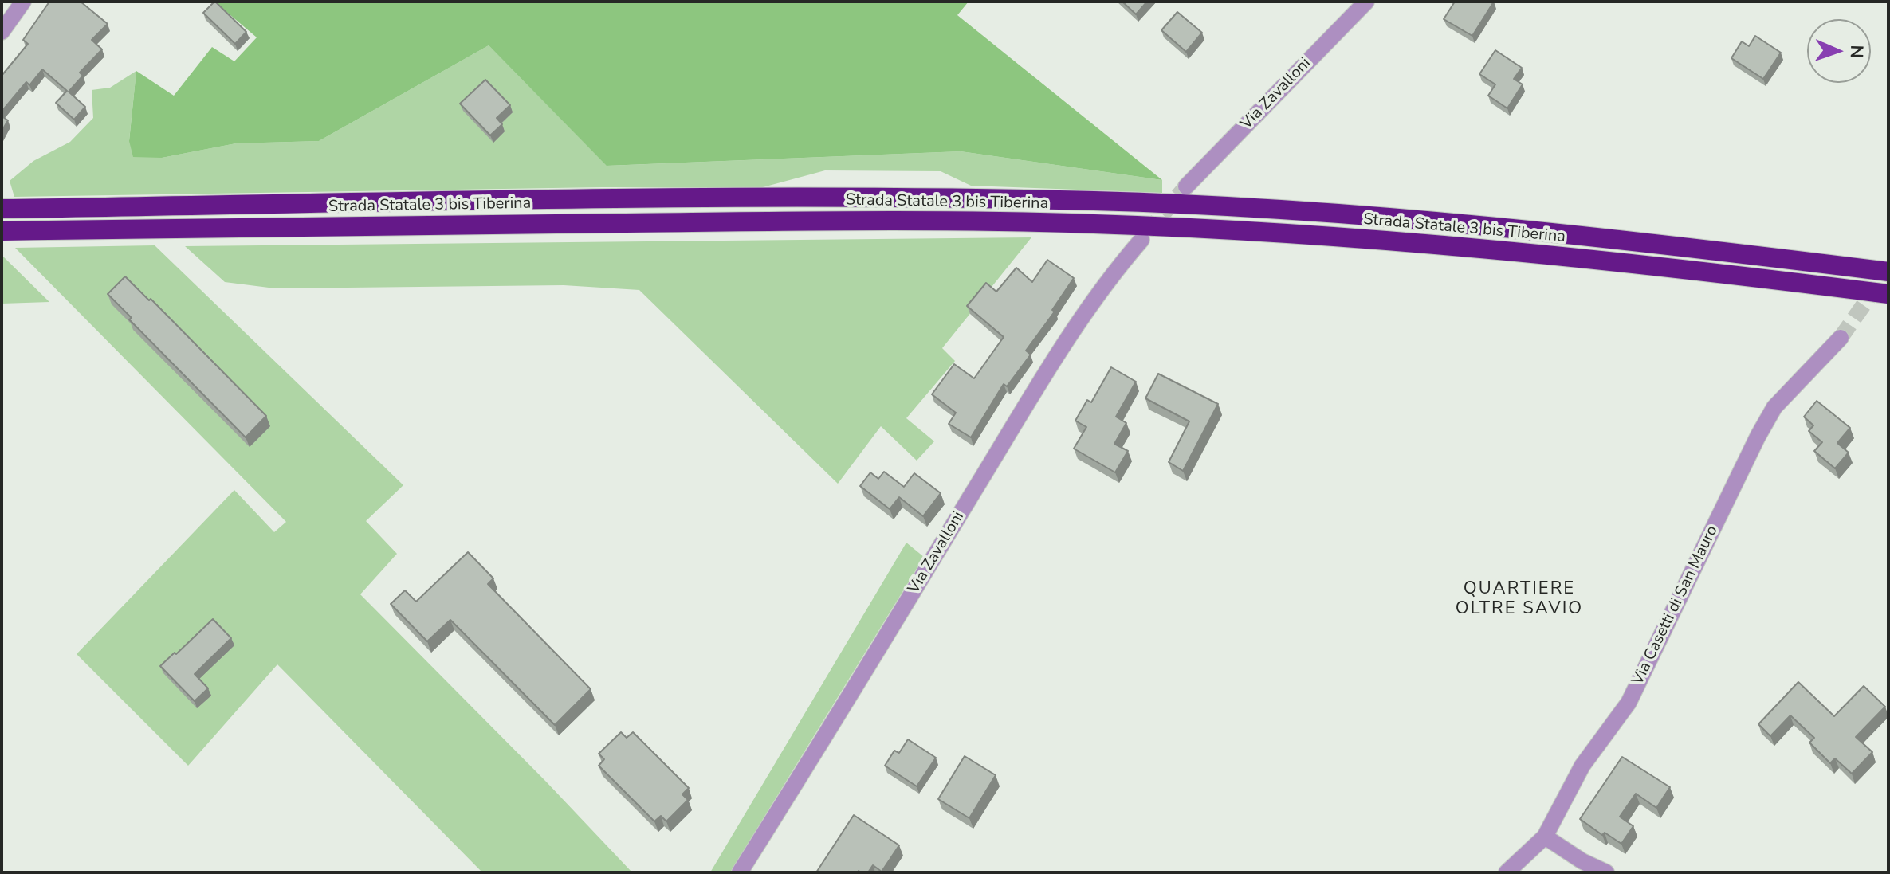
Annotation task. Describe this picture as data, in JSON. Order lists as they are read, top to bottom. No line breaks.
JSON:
{"streets":{"highway":["Strada Statale 3 bis Tiberina"],"street":["Via Zavalloni","Via Casetti di San Mauro"]},"districts":["QUARTIERE OLTRE SAVIO"],"north":"right"}
